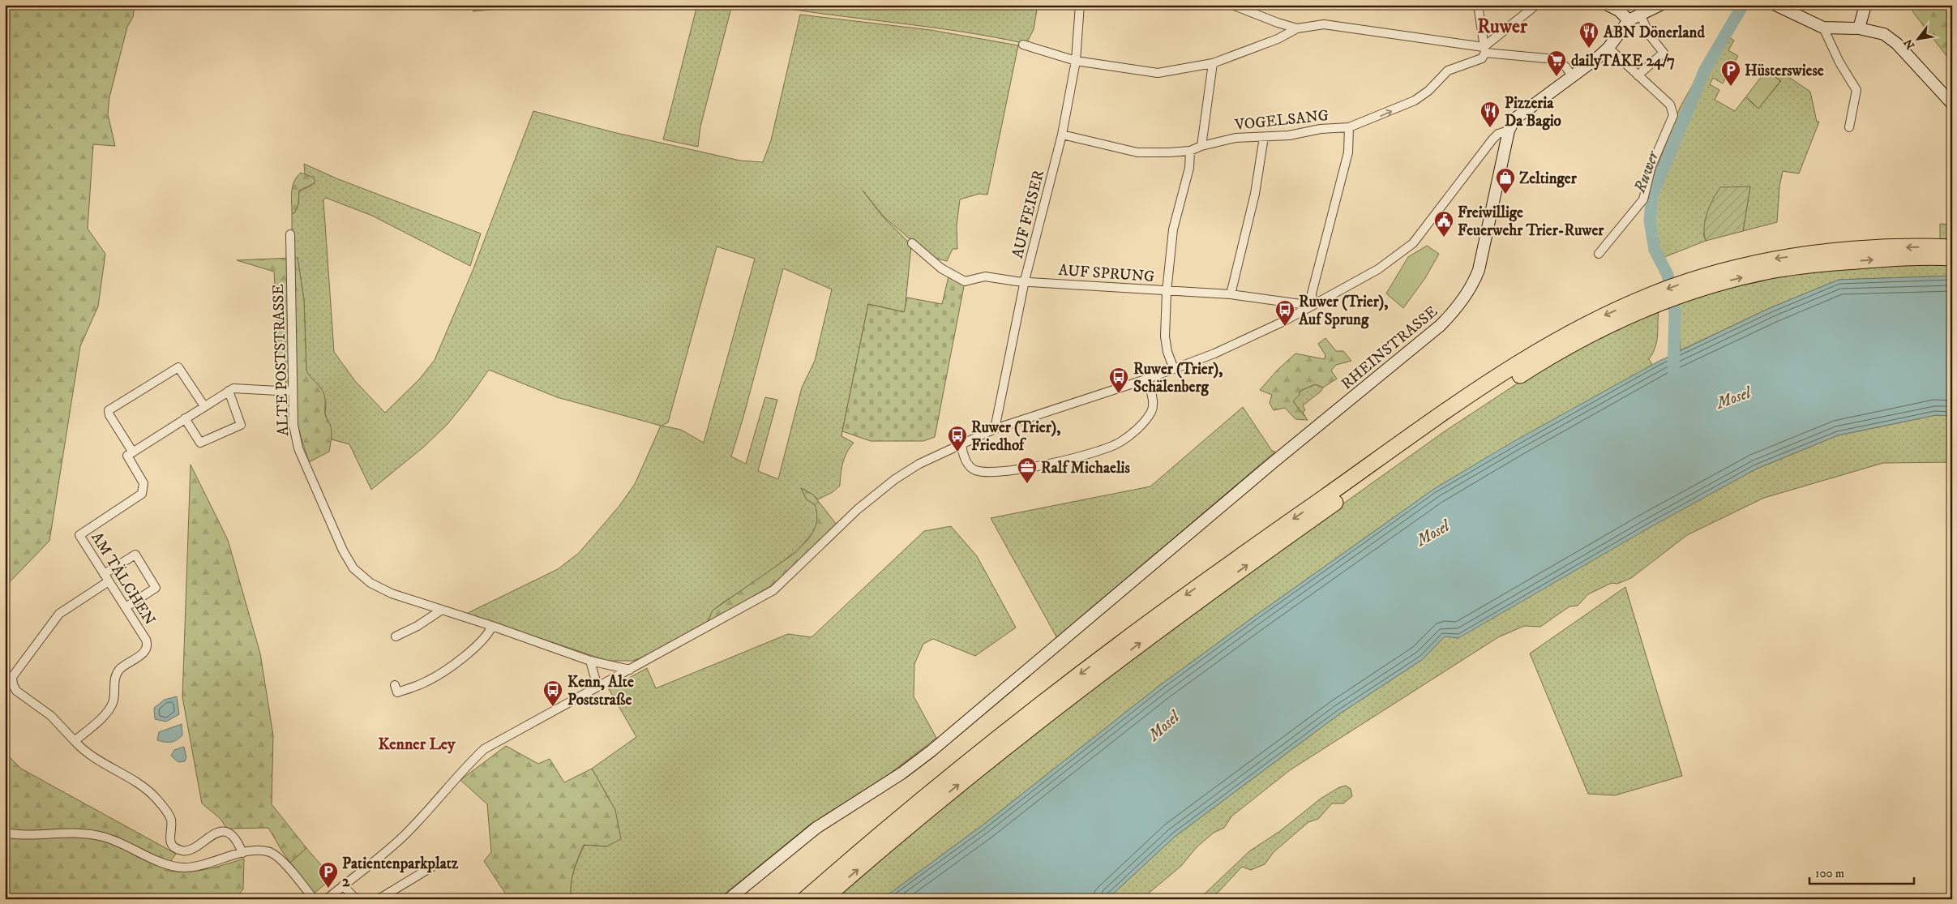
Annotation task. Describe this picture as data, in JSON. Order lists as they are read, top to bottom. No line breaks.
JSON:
{"streets":{"main road":["RHEINSTRASSE"],"street":["VOGELSANG","AUF FEISER","AUF SPRUNG","ALTE POSTSTRASSE","AM TÄLCHEN"]},"crossings":[["VOGELSANG","AUF FEISER"],["AUF FEISER","AUF SPRUNG"]],"districts":["Ruwer","Kenner Ley"],"water":["Ruwer","Mosel"],"places":{"restaurant":["ABN Dönerland","Pizzeria Da Bagio"],"supermarket":["dailyTAKE 24/7"],"parking":["Hüsterswiese","Patientenparkplatz 2"],"shop":["Zeltinger"],"public building":["Freiwillige Feuerwehr Trier-Ruwer"],"bus stop":["Ruwer (Trier), Auf Sprung","Ruwer (Trier), Schälenberg","Ruwer (Trier), Friedhof","Kenn, Alte Poststraße"],"office":["Ralf Michaelis"]},"scale_bar":"100 m","north":"bottom left"}
